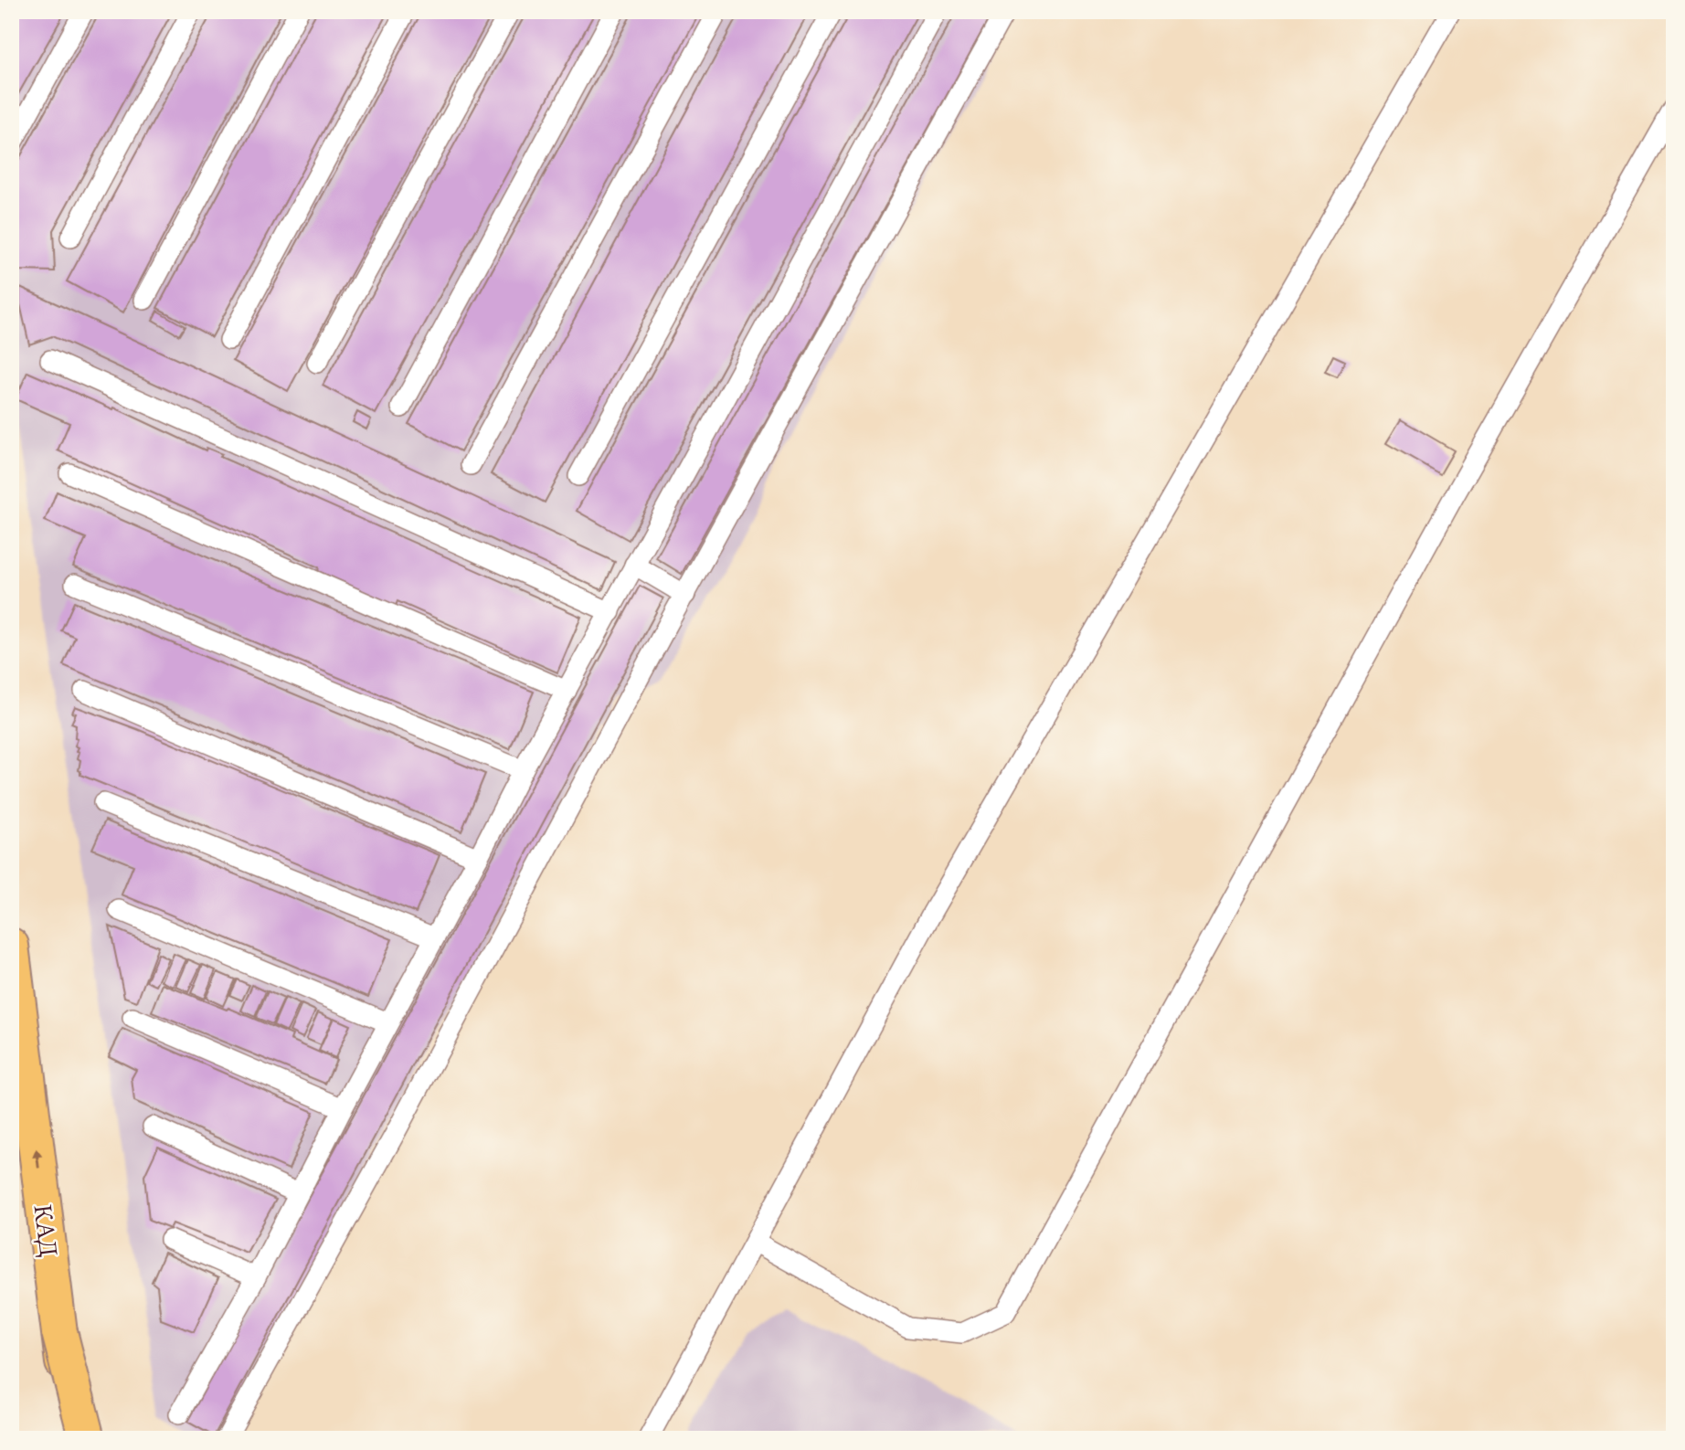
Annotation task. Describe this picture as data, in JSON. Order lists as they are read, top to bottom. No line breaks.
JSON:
{"streets":{"main road":["КАД"]},"one_way":["КАД"]}
